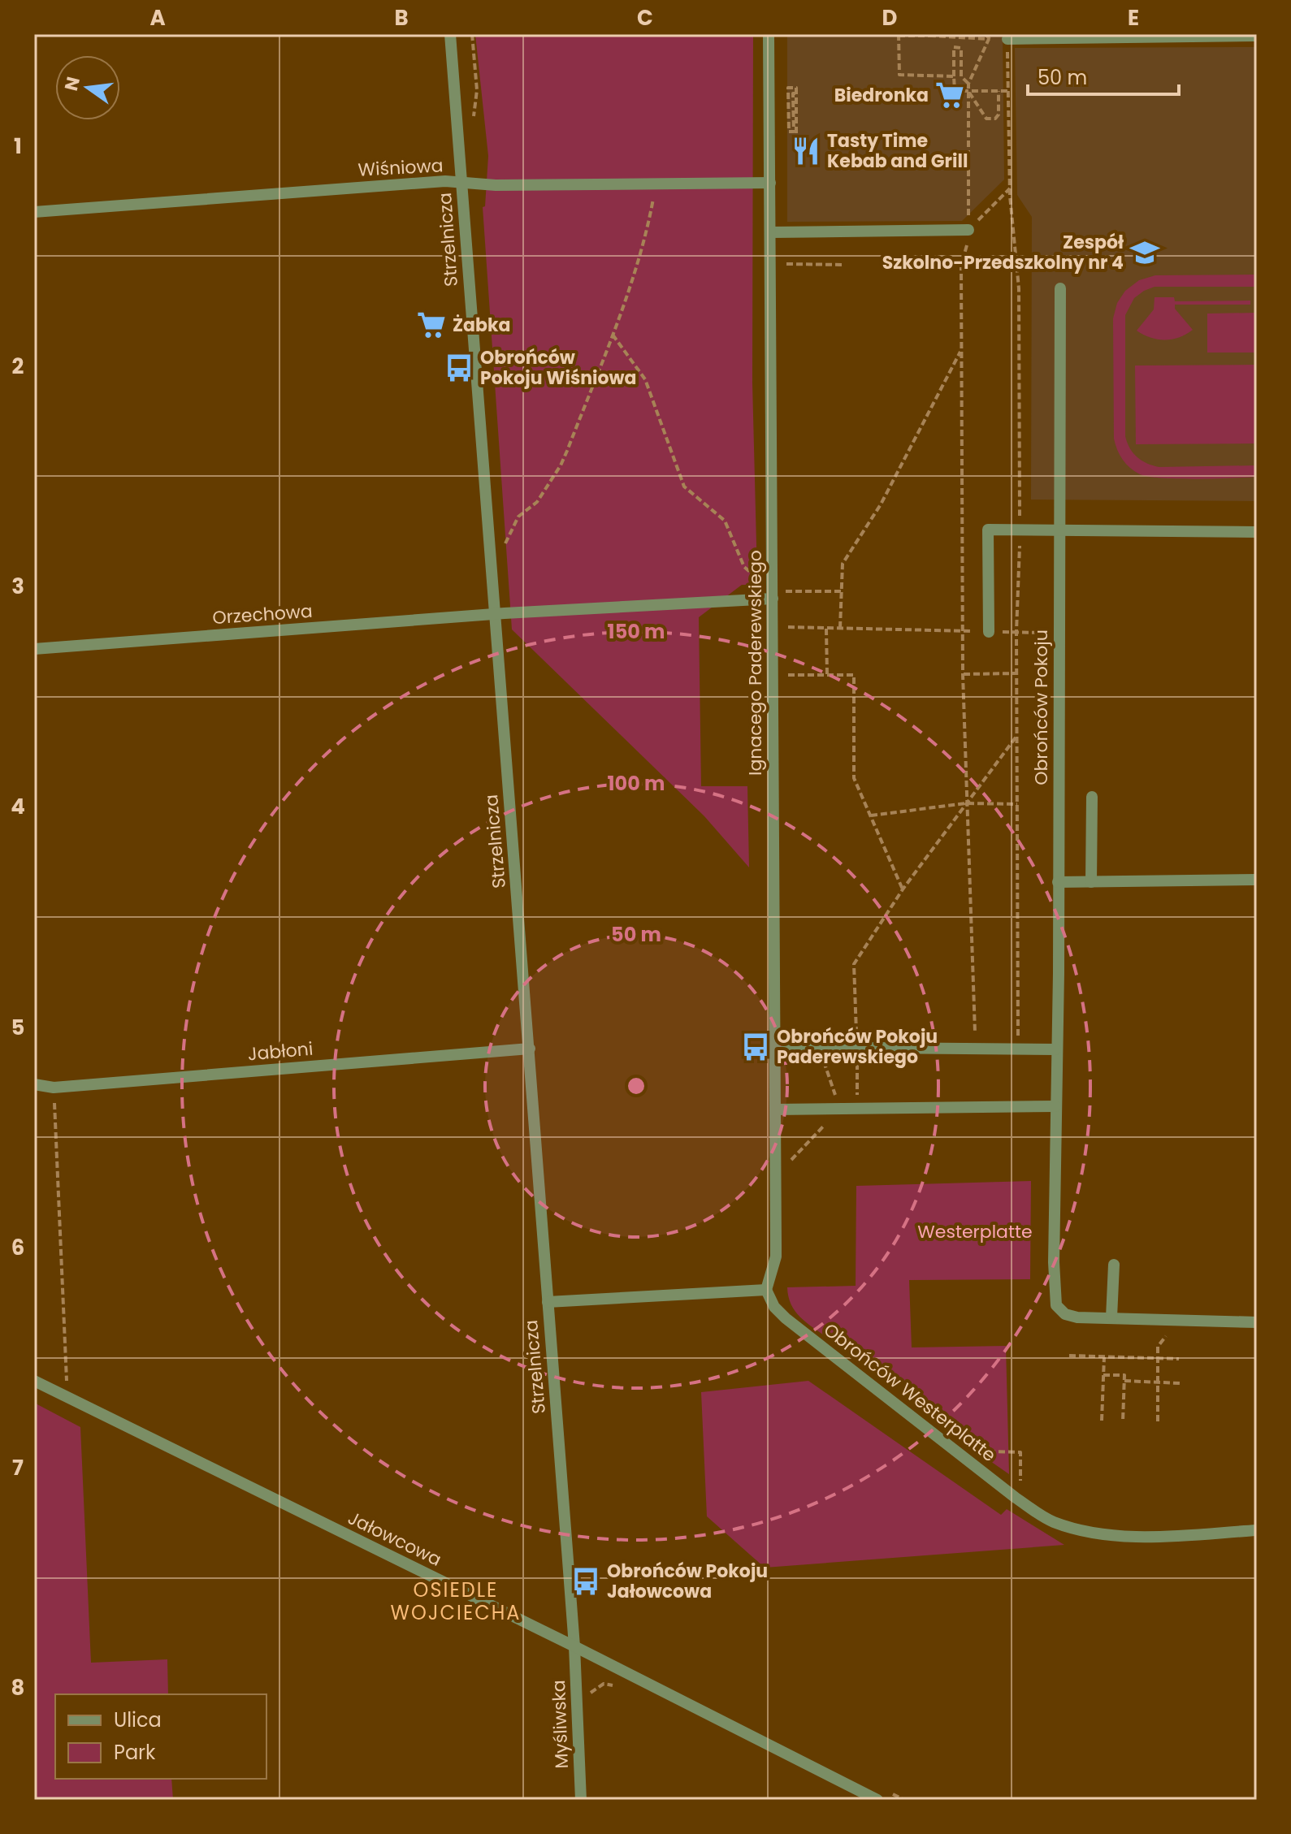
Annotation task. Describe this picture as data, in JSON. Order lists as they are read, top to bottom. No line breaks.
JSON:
{"streets":{"street":["Wiśniowa","Strzelnicza","Orzechowa","Ignacego Paderewskiego","Obrońców Pokoju","Jabłoni","Obrońców Westerplatte","Jałowcowa","Myśliwska"]},"crossings":[["Wiśniowa","Strzelnicza"],["Wiśniowa","Ignacego Paderewskiego"],["Strzelnicza","Orzechowa"],["Strzelnicza","Jabłoni"],["Strzelnicza","Jałowcowa"],["Strzelnicza","Myśliwska"],["Orzechowa","Ignacego Paderewskiego"],["Ignacego Paderewskiego","Obrońców Westerplatte"],["Jałowcowa","Myśliwska"]],"districts":["OSIEDLE WOJCIECHA"],"parks":["Westerplatte"],"places":{"supermarket":["Biedronka","Żabka"],"restaurant":["Tasty Time Kebab and Grill"],"school or university":["Zespół Szkolno-Przedszkolny nr 4"],"bus stop":["Obrońców Pokoju Wiśniowa","Obrońców Pokoju Paderewskiego","Obrońców Pokoju Jałowcowa"]},"legend":["Ulica","Park"],"scale_bar":"50 m","north":"left","grid":{"columns":["A","B","C","D","E"],"rows":["1","2","3","4","5","6","7","8"]},"rings":["150 m","100 m","50 m"]}
